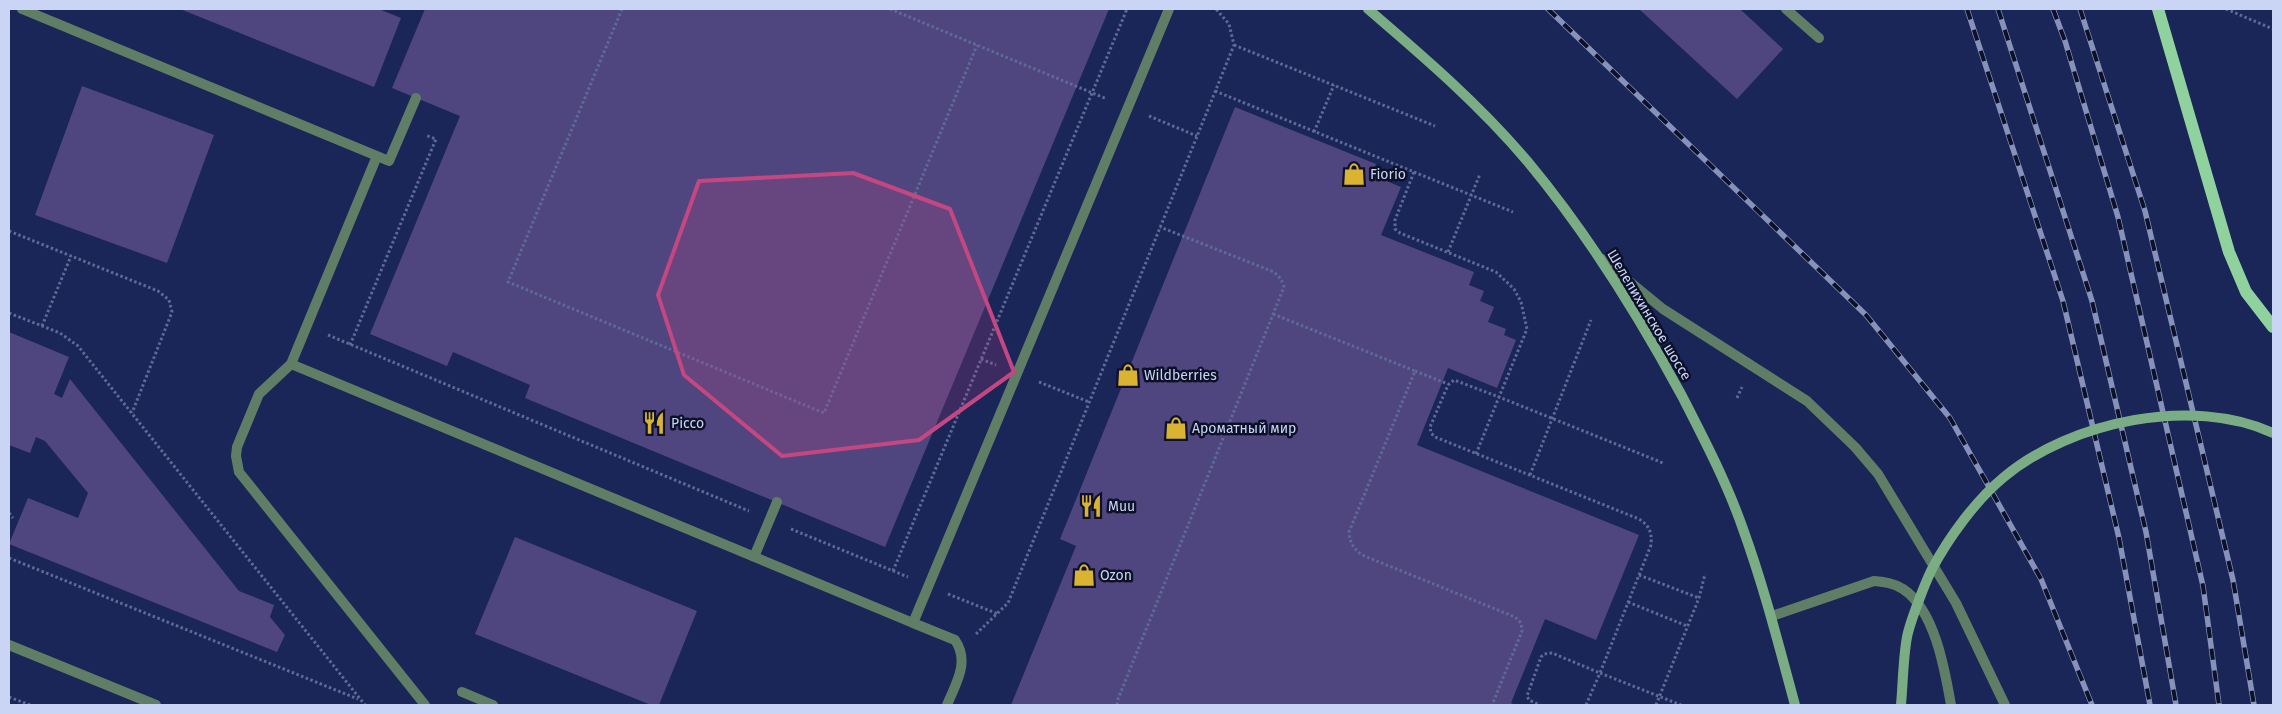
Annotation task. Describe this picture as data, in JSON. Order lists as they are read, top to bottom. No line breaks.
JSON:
{"streets":{"street":["Шелепихинское шоссе"]},"places":{"shop":["Fiorio","Wildberries","Ароматный мир","Ozon"],"restaurant":["Picco","Muu"]}}
